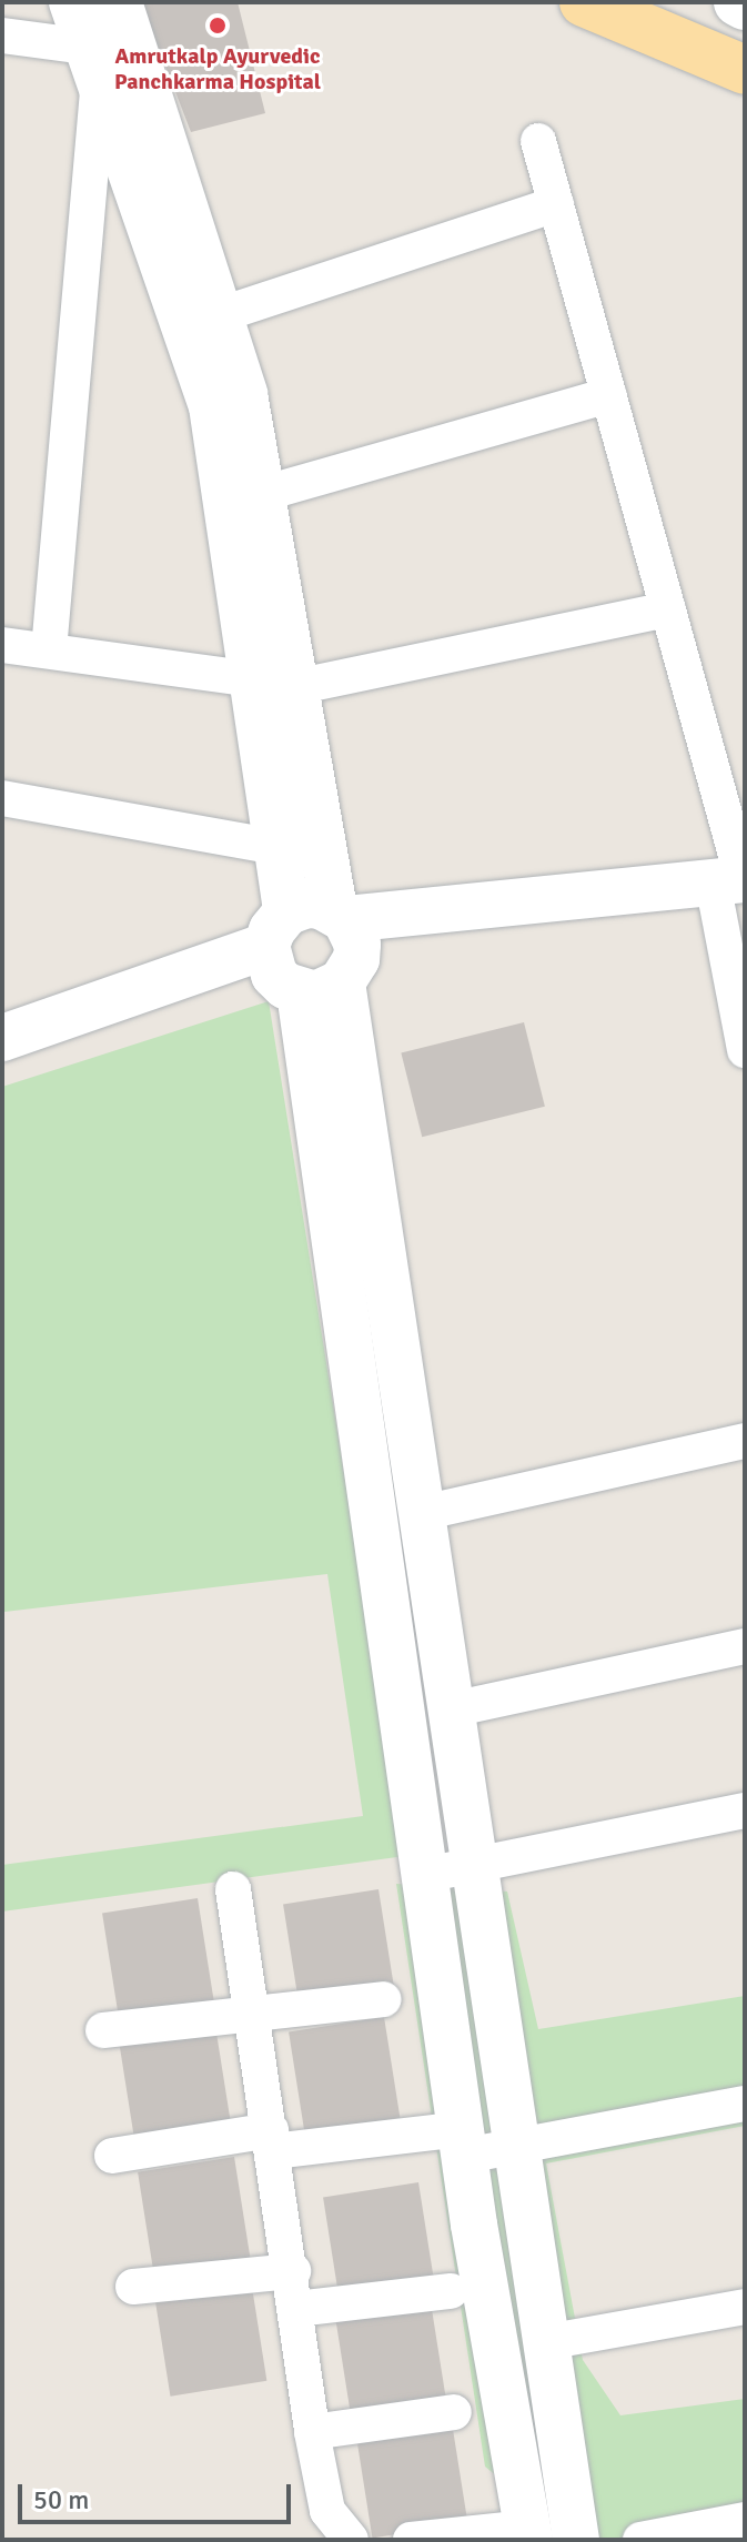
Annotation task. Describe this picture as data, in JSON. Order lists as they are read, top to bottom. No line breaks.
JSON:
{"places":["Amrutkalp Ayurvedic Panchkarma Hospital"],"scale_bar":"50 m"}
